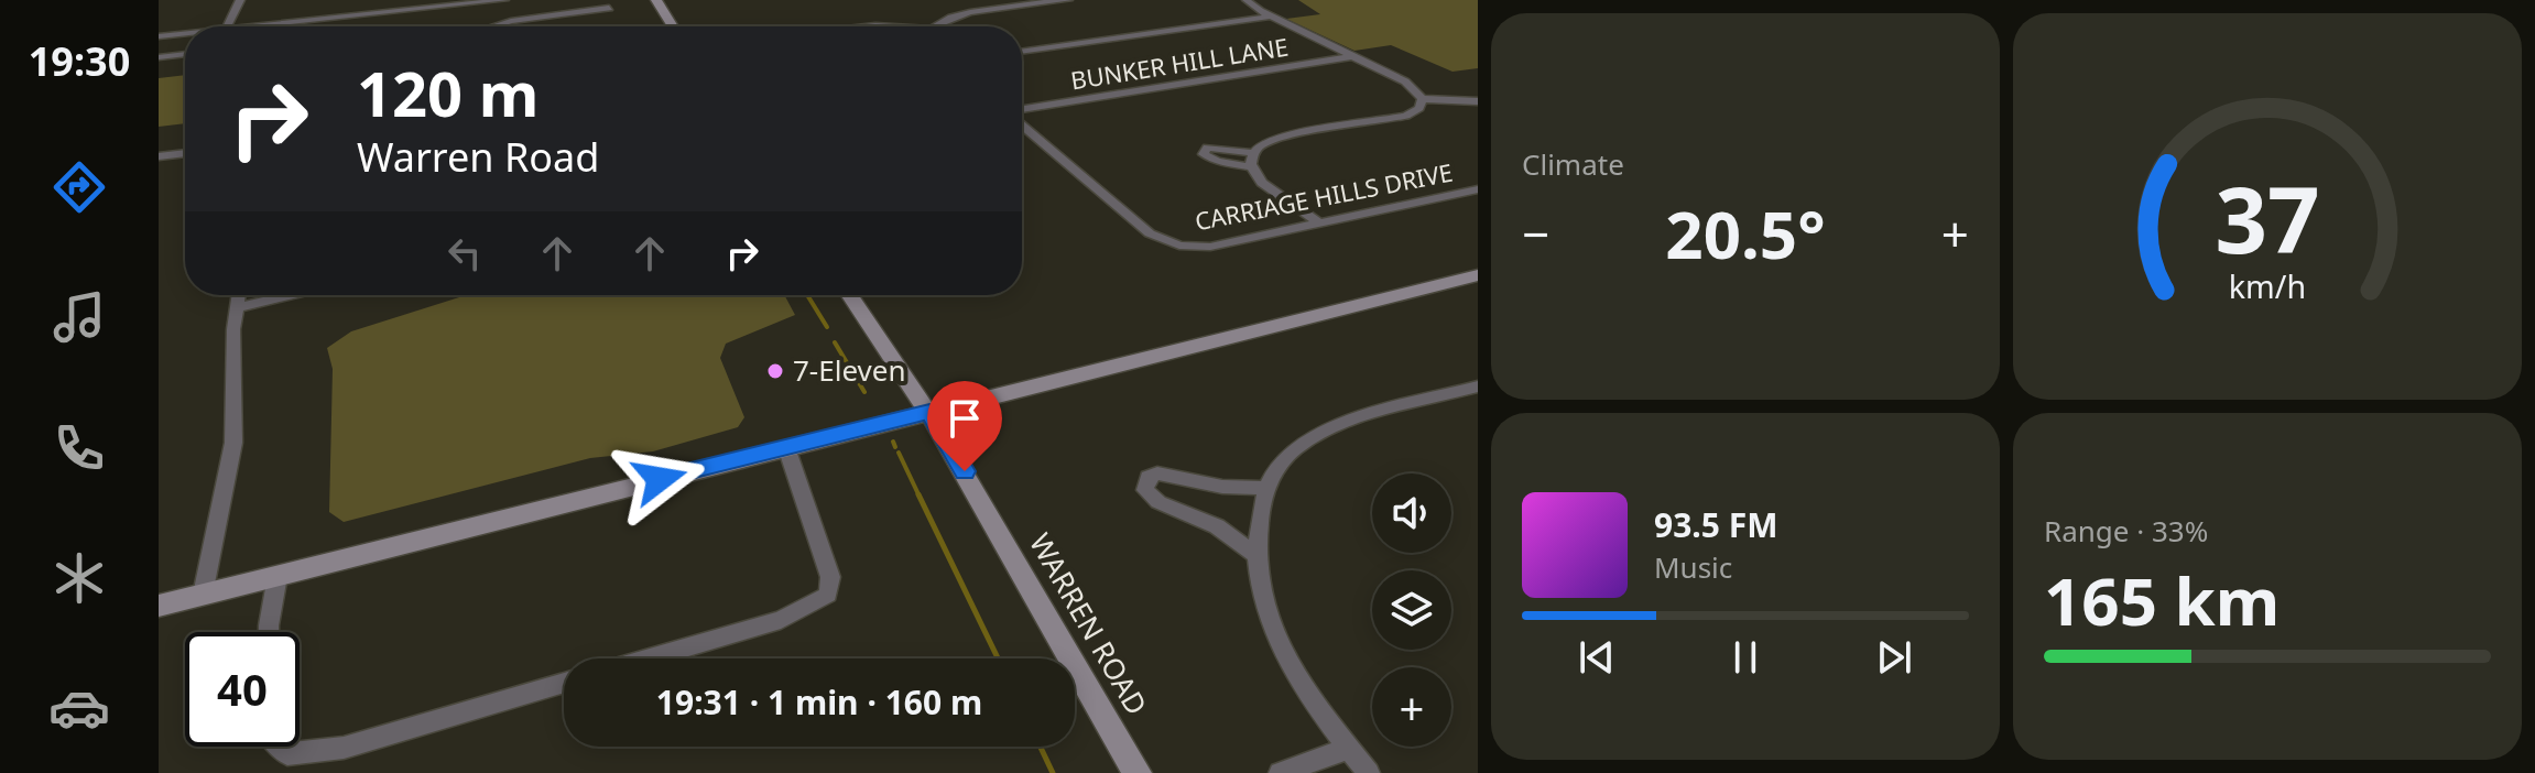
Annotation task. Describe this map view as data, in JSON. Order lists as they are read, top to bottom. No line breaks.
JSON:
{"streets":{"street":["BUNKER HILL LANE","CARRIAGE HILLS DRIVE","WARREN ROAD"]},"places":["7-Eleven"],"page":{"tabs":"19:30","tile":["Climate",["Range · 33%","165 km"]],"turn":["120 m","Warren Road"],"heat":["−","20.5°","+"],"map_buttons":"+","song":["93.5 FM","Music"],"limit":"40","trip":"19:31 · 1 min · 160 m","gauge":["37","km/h"]}}
